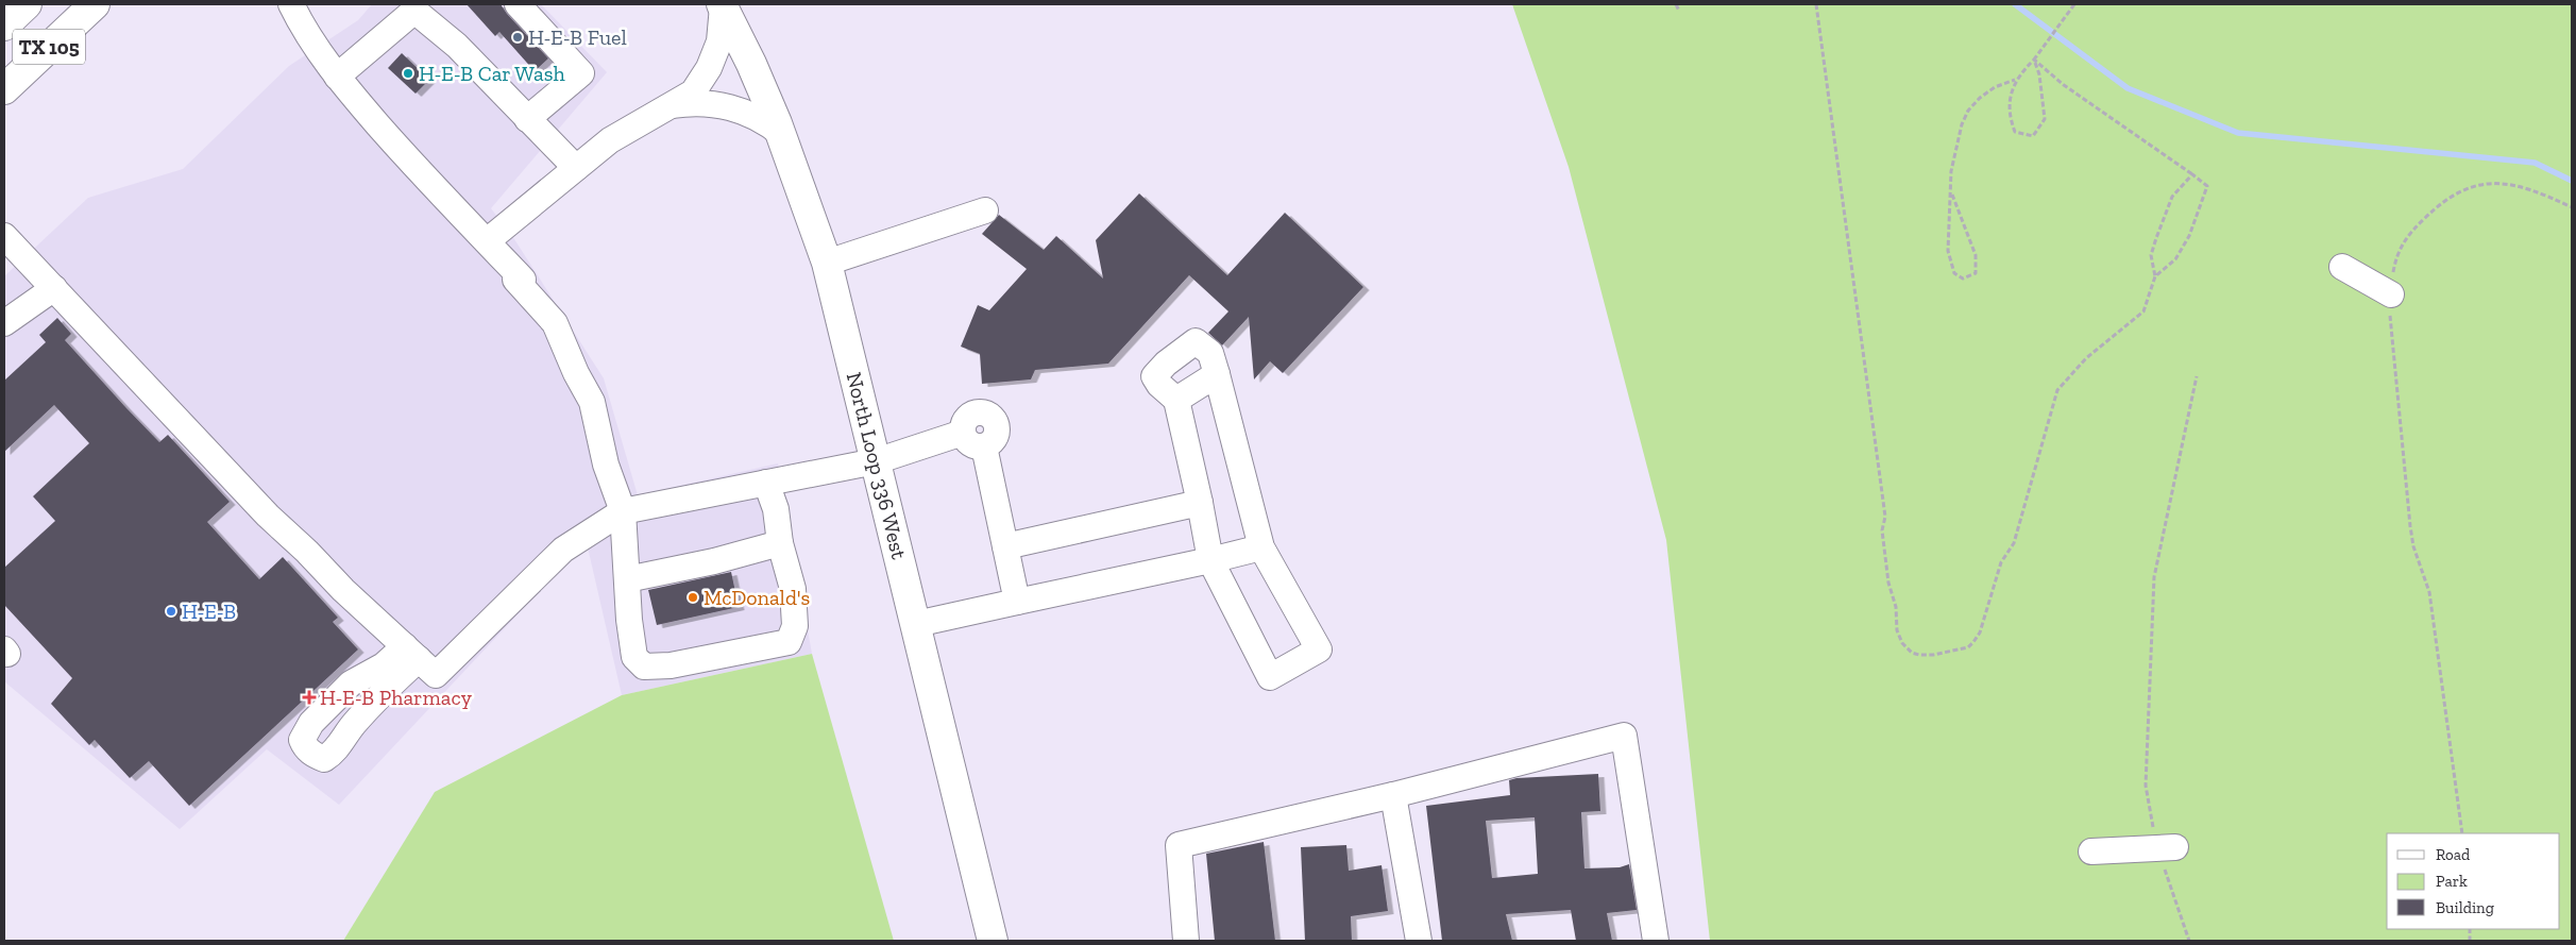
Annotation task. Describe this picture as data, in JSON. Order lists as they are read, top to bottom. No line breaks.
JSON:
{"streets":{"main road":["TX 105","North Loop 336 West"]},"places":{"other":["H-E-B Fuel","H-E-B Car Wash","McDonald's","H-E-B"],"health":["H-E-B Pharmacy"]},"legend":["Road","Park","Building"]}
